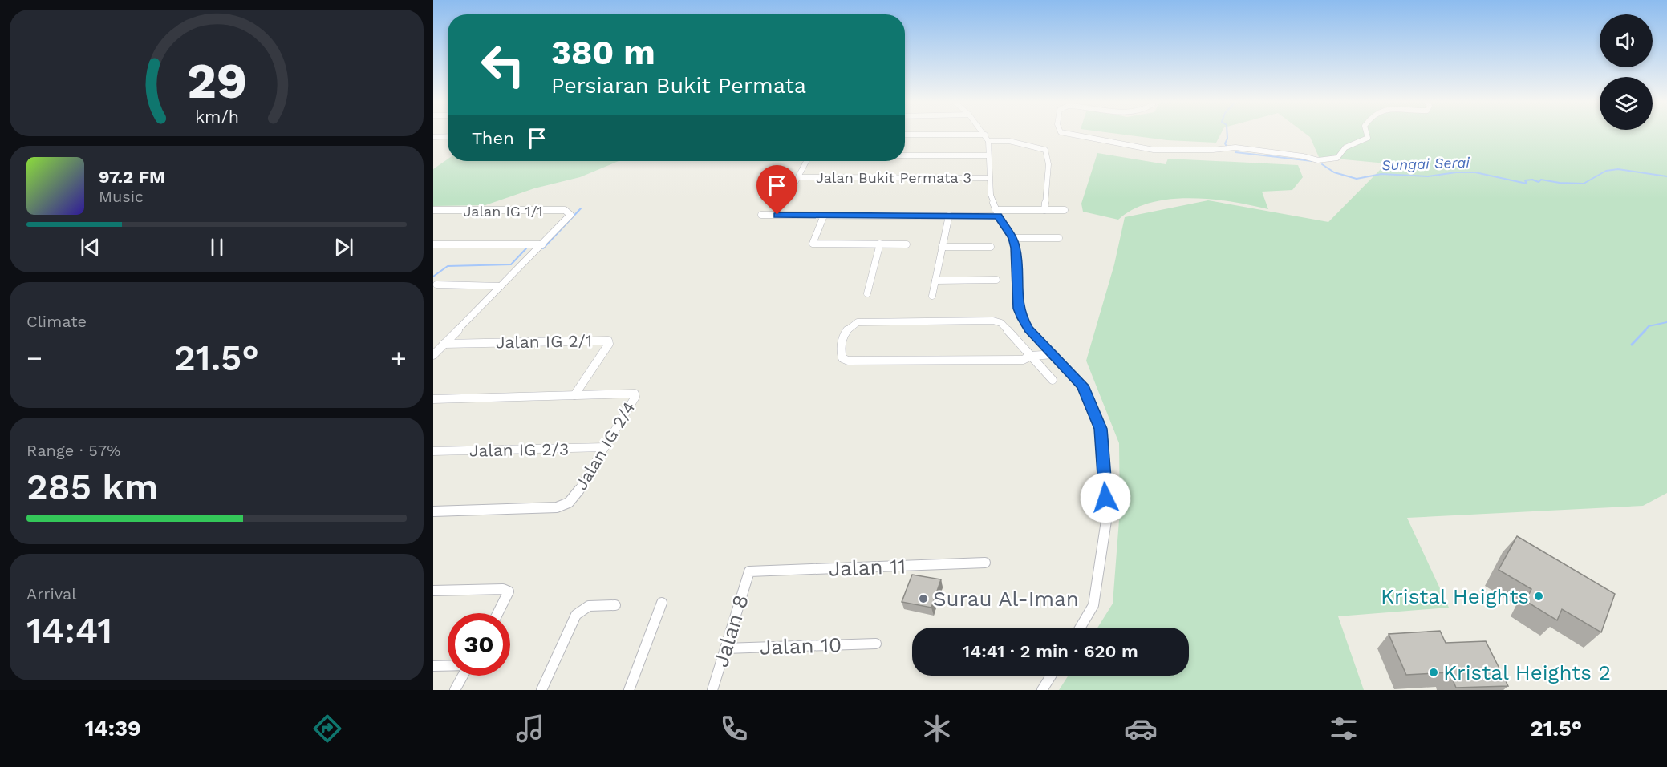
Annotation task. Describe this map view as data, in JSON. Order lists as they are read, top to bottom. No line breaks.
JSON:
{"streets":{"street":["Jalan Bukit Permata 3","Jalan IG 1/1","Jalan IG 2/1","Jalan IG 2/4","Jalan IG 2/3","Jalan 11","Jalan 8","Jalan 10"]},"crossings":[["Jalan IG 2/1","Jalan IG 2/4"],["Jalan IG 2/4","Jalan IG 2/3"],["Jalan 11","Jalan 8"],["Jalan 8","Jalan 10"]],"water":["Sungai Serai"],"places":["Kristal Heights","Surau Al-Iman","Kristal Heights 2"],"page":{"turn":["380 m","Persiaran Bukit Permata"],"then":"Then","song":["97.2 FM","Music"],"tile":["Climate",["Range · 57%","285 km"],["Arrival","14:41"]],"heat":["−","21.5°","+"],"limit":"30","trip":"14:41 · 2 min · 620 m","tabs":["14:39","21.5°"],"gauge":["29","km/h"]}}
